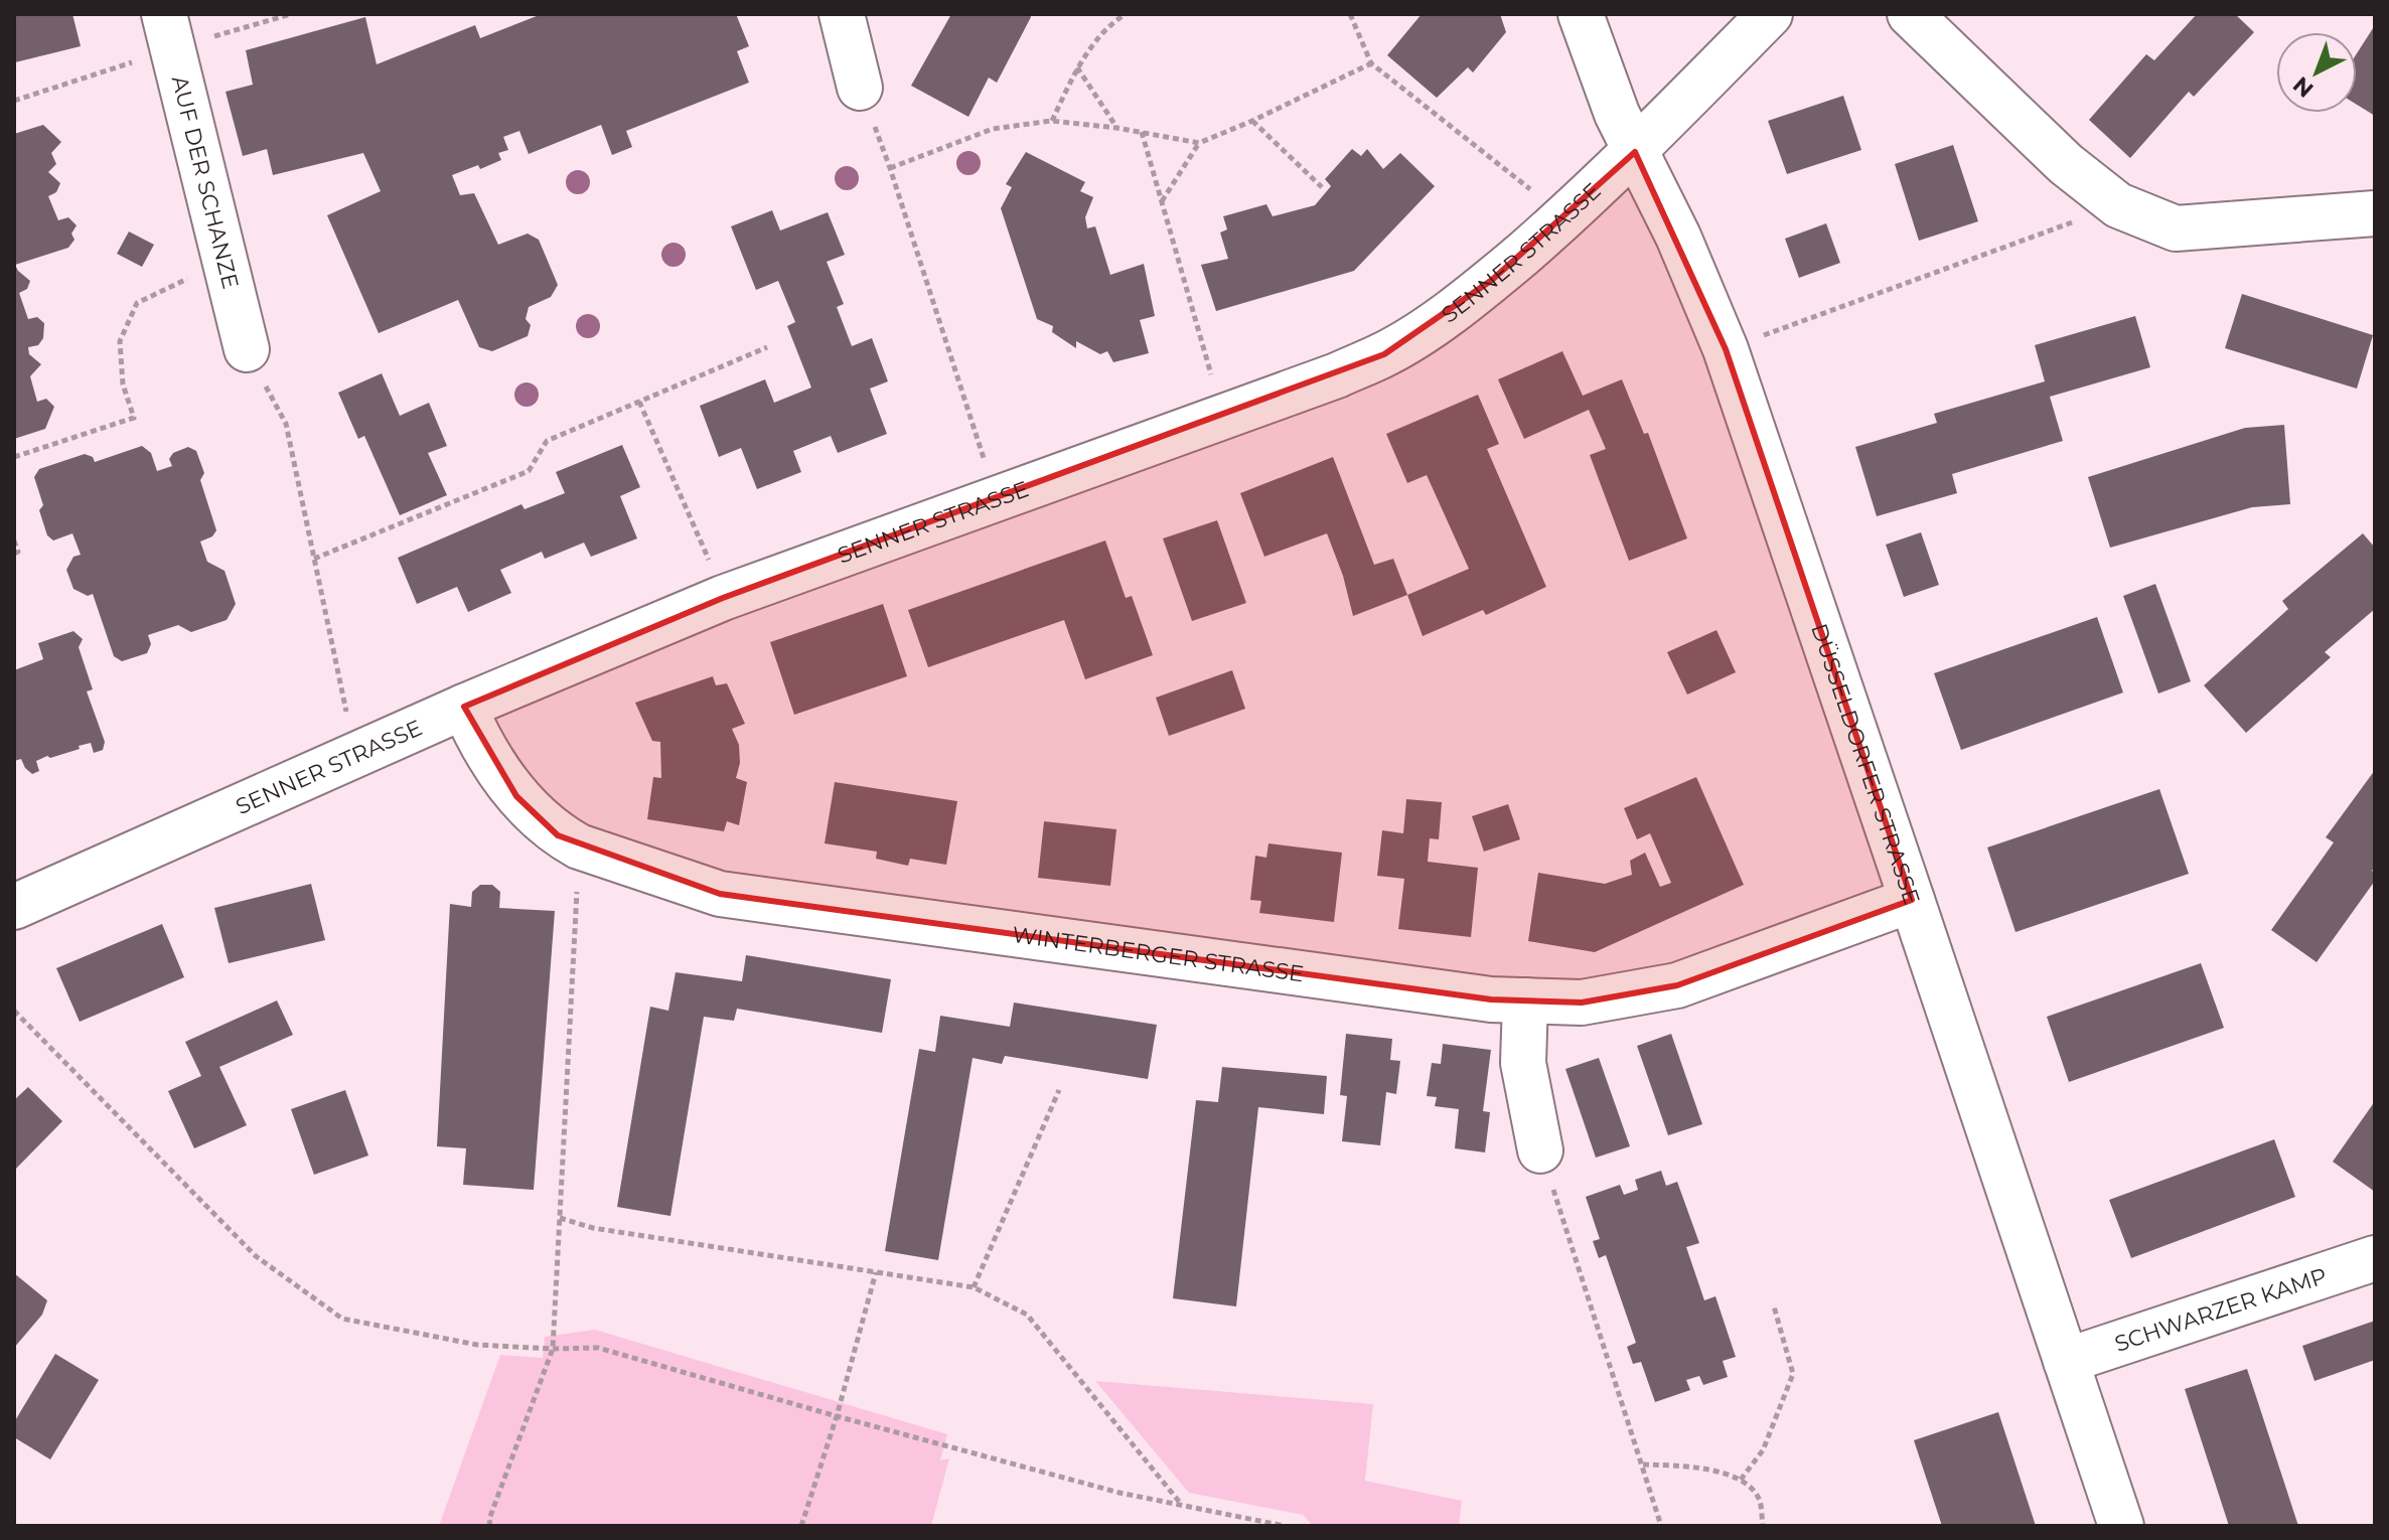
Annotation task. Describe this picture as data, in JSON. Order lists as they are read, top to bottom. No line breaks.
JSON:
{"streets":{"street":["AUF DER SCHANZE","SENNER STRASSE","DÜSSELDORFER STRASSE","WINTERBERGER STRASSE","SCHWARZER KAMP"]},"crossings":[["SENNER STRASSE","DÜSSELDORFER STRASSE"],["SENNER STRASSE","WINTERBERGER STRASSE"],["DÜSSELDORFER STRASSE","WINTERBERGER STRASSE"],["DÜSSELDORFER STRASSE","SCHWARZER KAMP"]],"north":"bottom left"}
